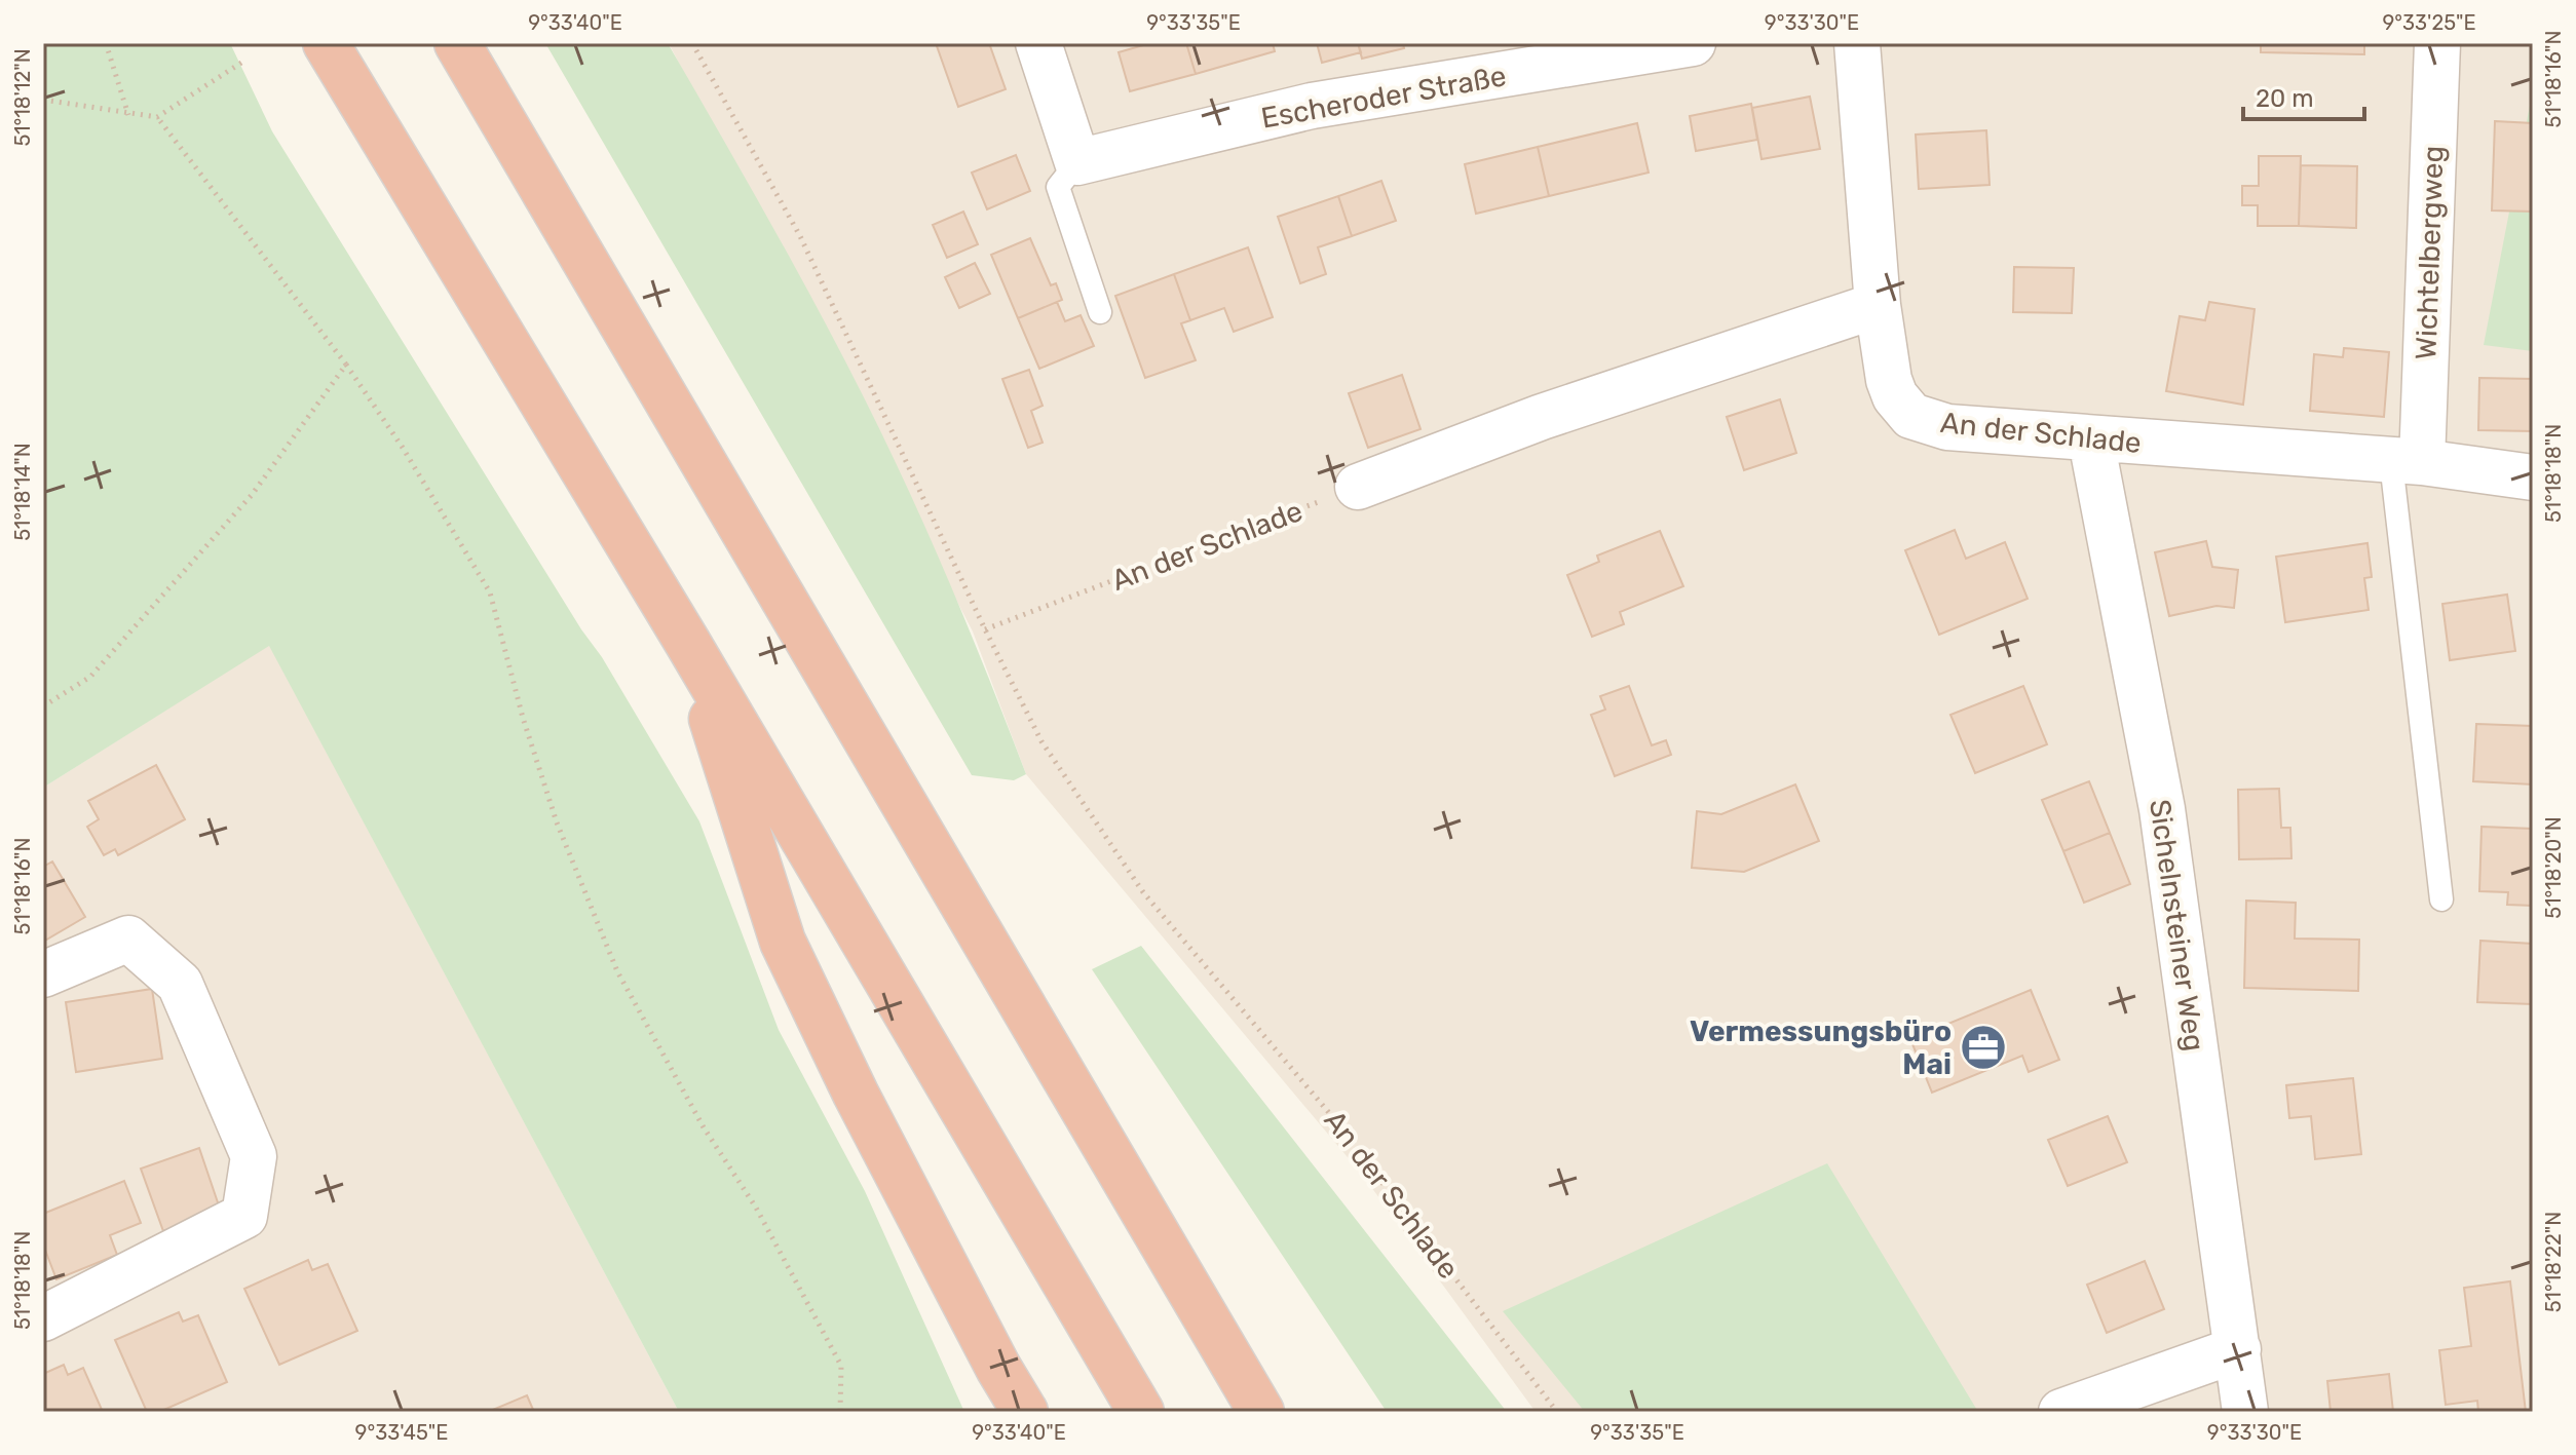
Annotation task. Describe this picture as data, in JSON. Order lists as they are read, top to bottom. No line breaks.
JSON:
{"streets":{"street":["Escheroder Straße","Wichtelbergweg","An der Schlade","Sichelnsteiner Weg"]},"crossings":[["Wichtelbergweg","An der Schlade"],["An der Schlade","Sichelnsteiner Weg"]],"places":{"office":["Vermessungsbüro Mai"]},"scale_bar":"20 m","coordinates":["9°33'40\"E","9°33'35\"E","9°33'30\"E","9°33'25\"E","51°18'16\"N","51°18'12\"N","51°18'18\"N","51°18'14\"N","51°18'20\"N","51°18'22\"N","9°33'45\"E"]}
